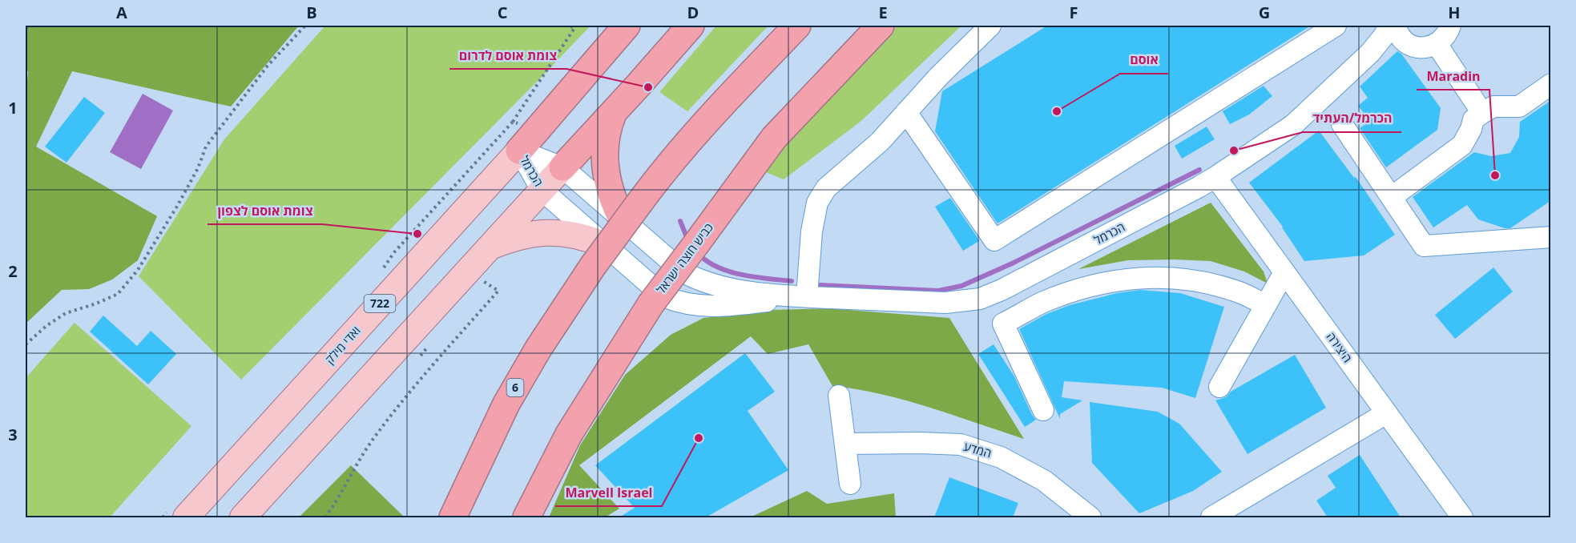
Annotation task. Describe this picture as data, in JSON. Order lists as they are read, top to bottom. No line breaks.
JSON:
{"streets":{"highway":["כביש חוצה ישראל","6"],"main road":["722","ואדי מילק"],"street":["הכרמל","היצירה","המדע"]},"crossings":[["הכרמל","ואדי מילק"],["הכרמל","היצירה"],["הכרמל","6"]],"places":["צומת אוסם לדרום","אוסם","הכרמל/העתיד","Maradin","צומת אוסם לצפון","Marvell Israel"],"grid":{"columns":["A","B","C","D","E","F","G","H"],"rows":["1","2","3"]}}
